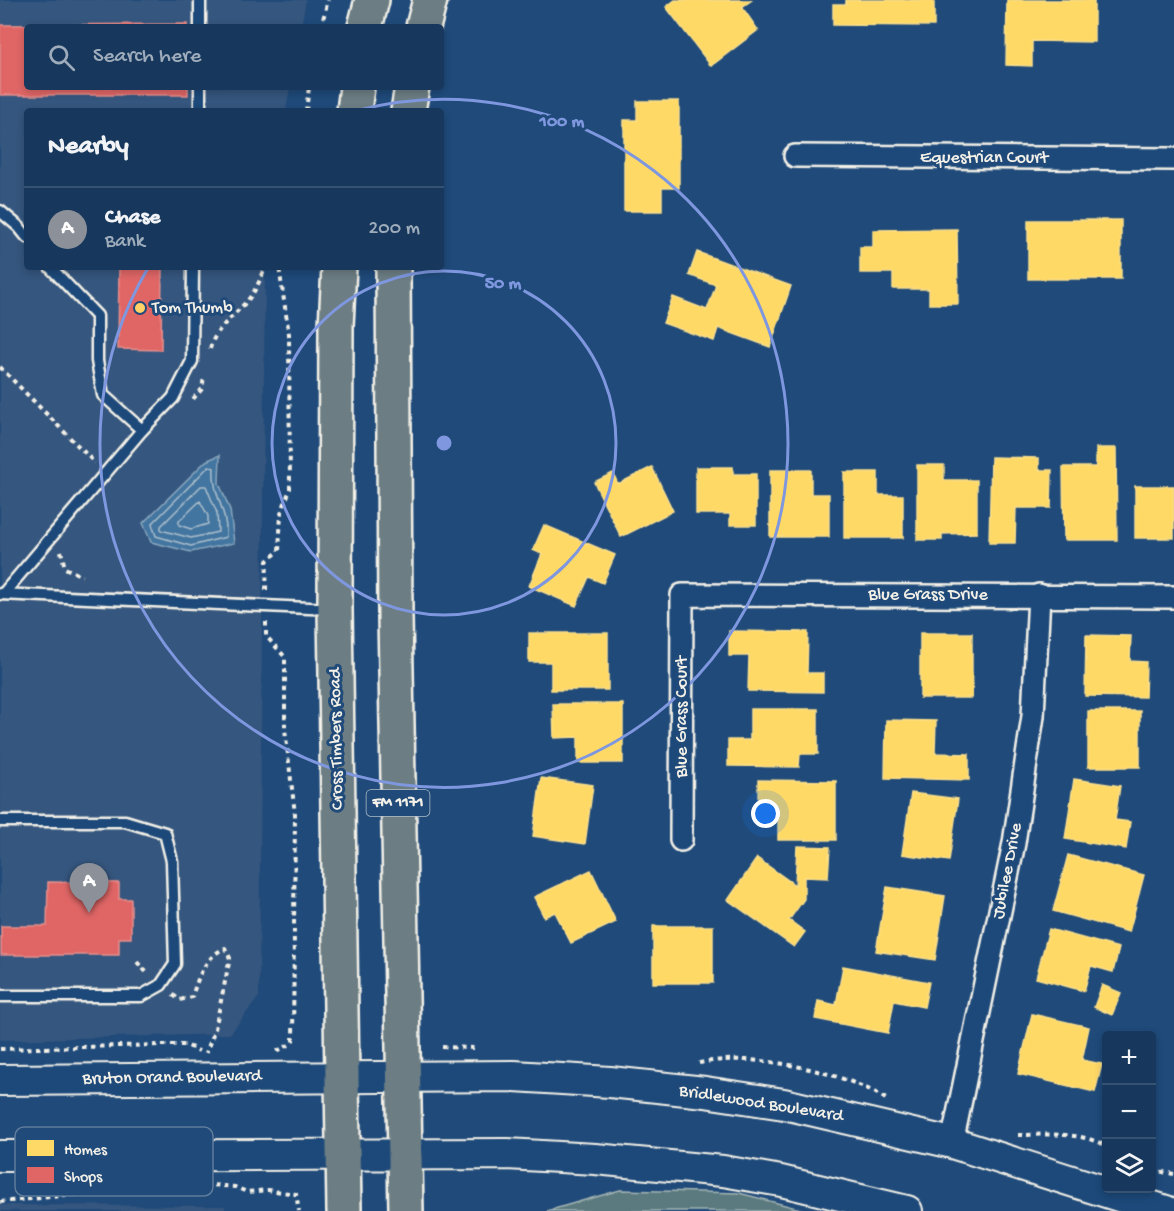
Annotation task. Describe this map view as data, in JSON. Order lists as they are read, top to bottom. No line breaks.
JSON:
{"streets":{"main road":["Cross Timbers Road","FM 1171","Bruton Orand Boulevard","Bridlewood Boulevard"],"street":["Equestrian Court","Blue Grass Drive","Blue Grass Court","Jubilee Drive"]},"crossings":[["Blue Grass Drive","Blue Grass Court"],["Blue Grass Drive","Jubilee Drive"],["Cross Timbers Road","Bruton Orand Boulevard"],["Cross Timbers Road","Bridlewood Boulevard"],["FM 1171","Bridlewood Boulevard"],["Jubilee Drive","Bridlewood Boulevard"],["Bruton Orand Boulevard","Bridlewood Boulevard"]],"places":["Tom Thumb"],"legend":["Homes","Shops"],"page":{"search":"Search here","heading":"Nearby","list":[{"mark":"A","name":"Chase","note":"Bank","value":"200 m"}],"pins":"A","map_buttons":["+","−"]},"rings":["100 m","50 m"]}
